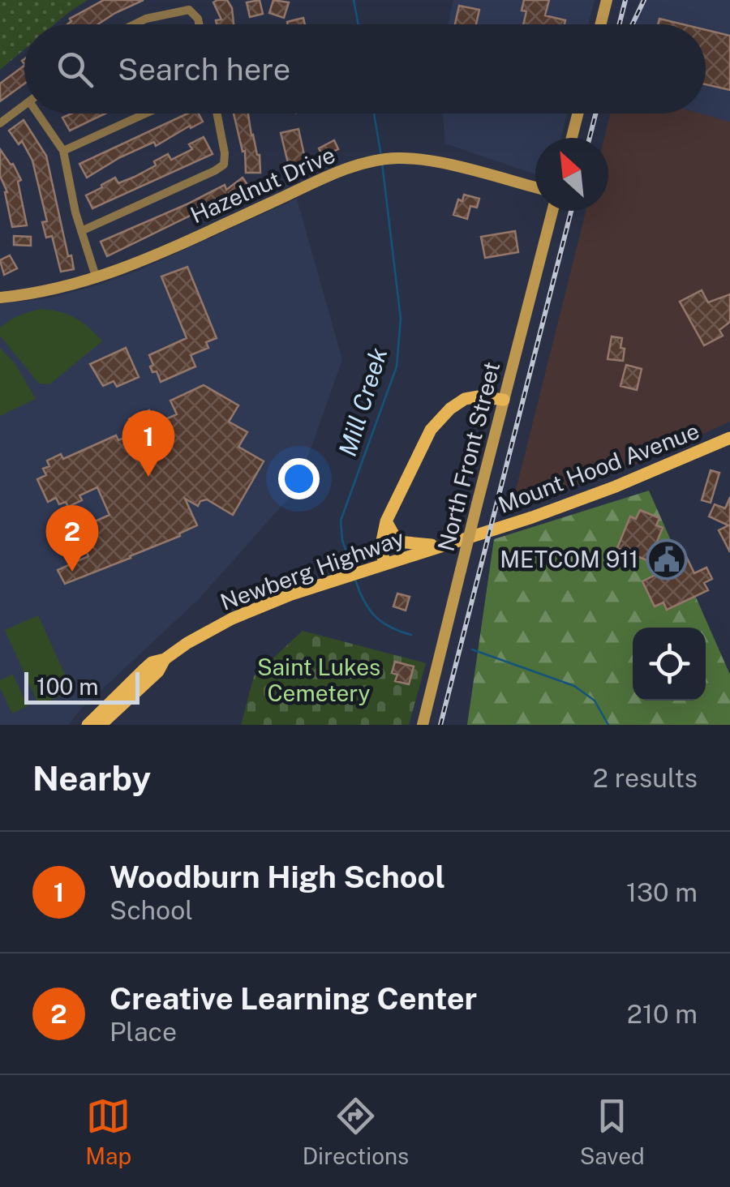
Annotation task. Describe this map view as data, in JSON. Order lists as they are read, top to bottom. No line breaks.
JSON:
{"streets":{"main road":["Hazelnut Drive","North Front Street","Mount Hood Avenue","Newberg Highway"]},"crossings":[["Mount Hood Avenue","Newberg Highway"]],"water":["Mill Creek"],"parks":["Saint Lukes Cemetery"],"places":{"public building":["METCOM 911"]},"scale_bar":"100 m","north":"top left","page":{"search":"Search here","pins":["1","2"],"scale":"100 m","heading":["Nearby","2 results"],"list":[{"mark":"1","name":"Woodburn High School","note":"School","value":"130 m"},{"mark":"2","name":"Creative Learning Center","note":"Place","value":"210 m"}],"nav":["Map","Directions","Saved"]}}
